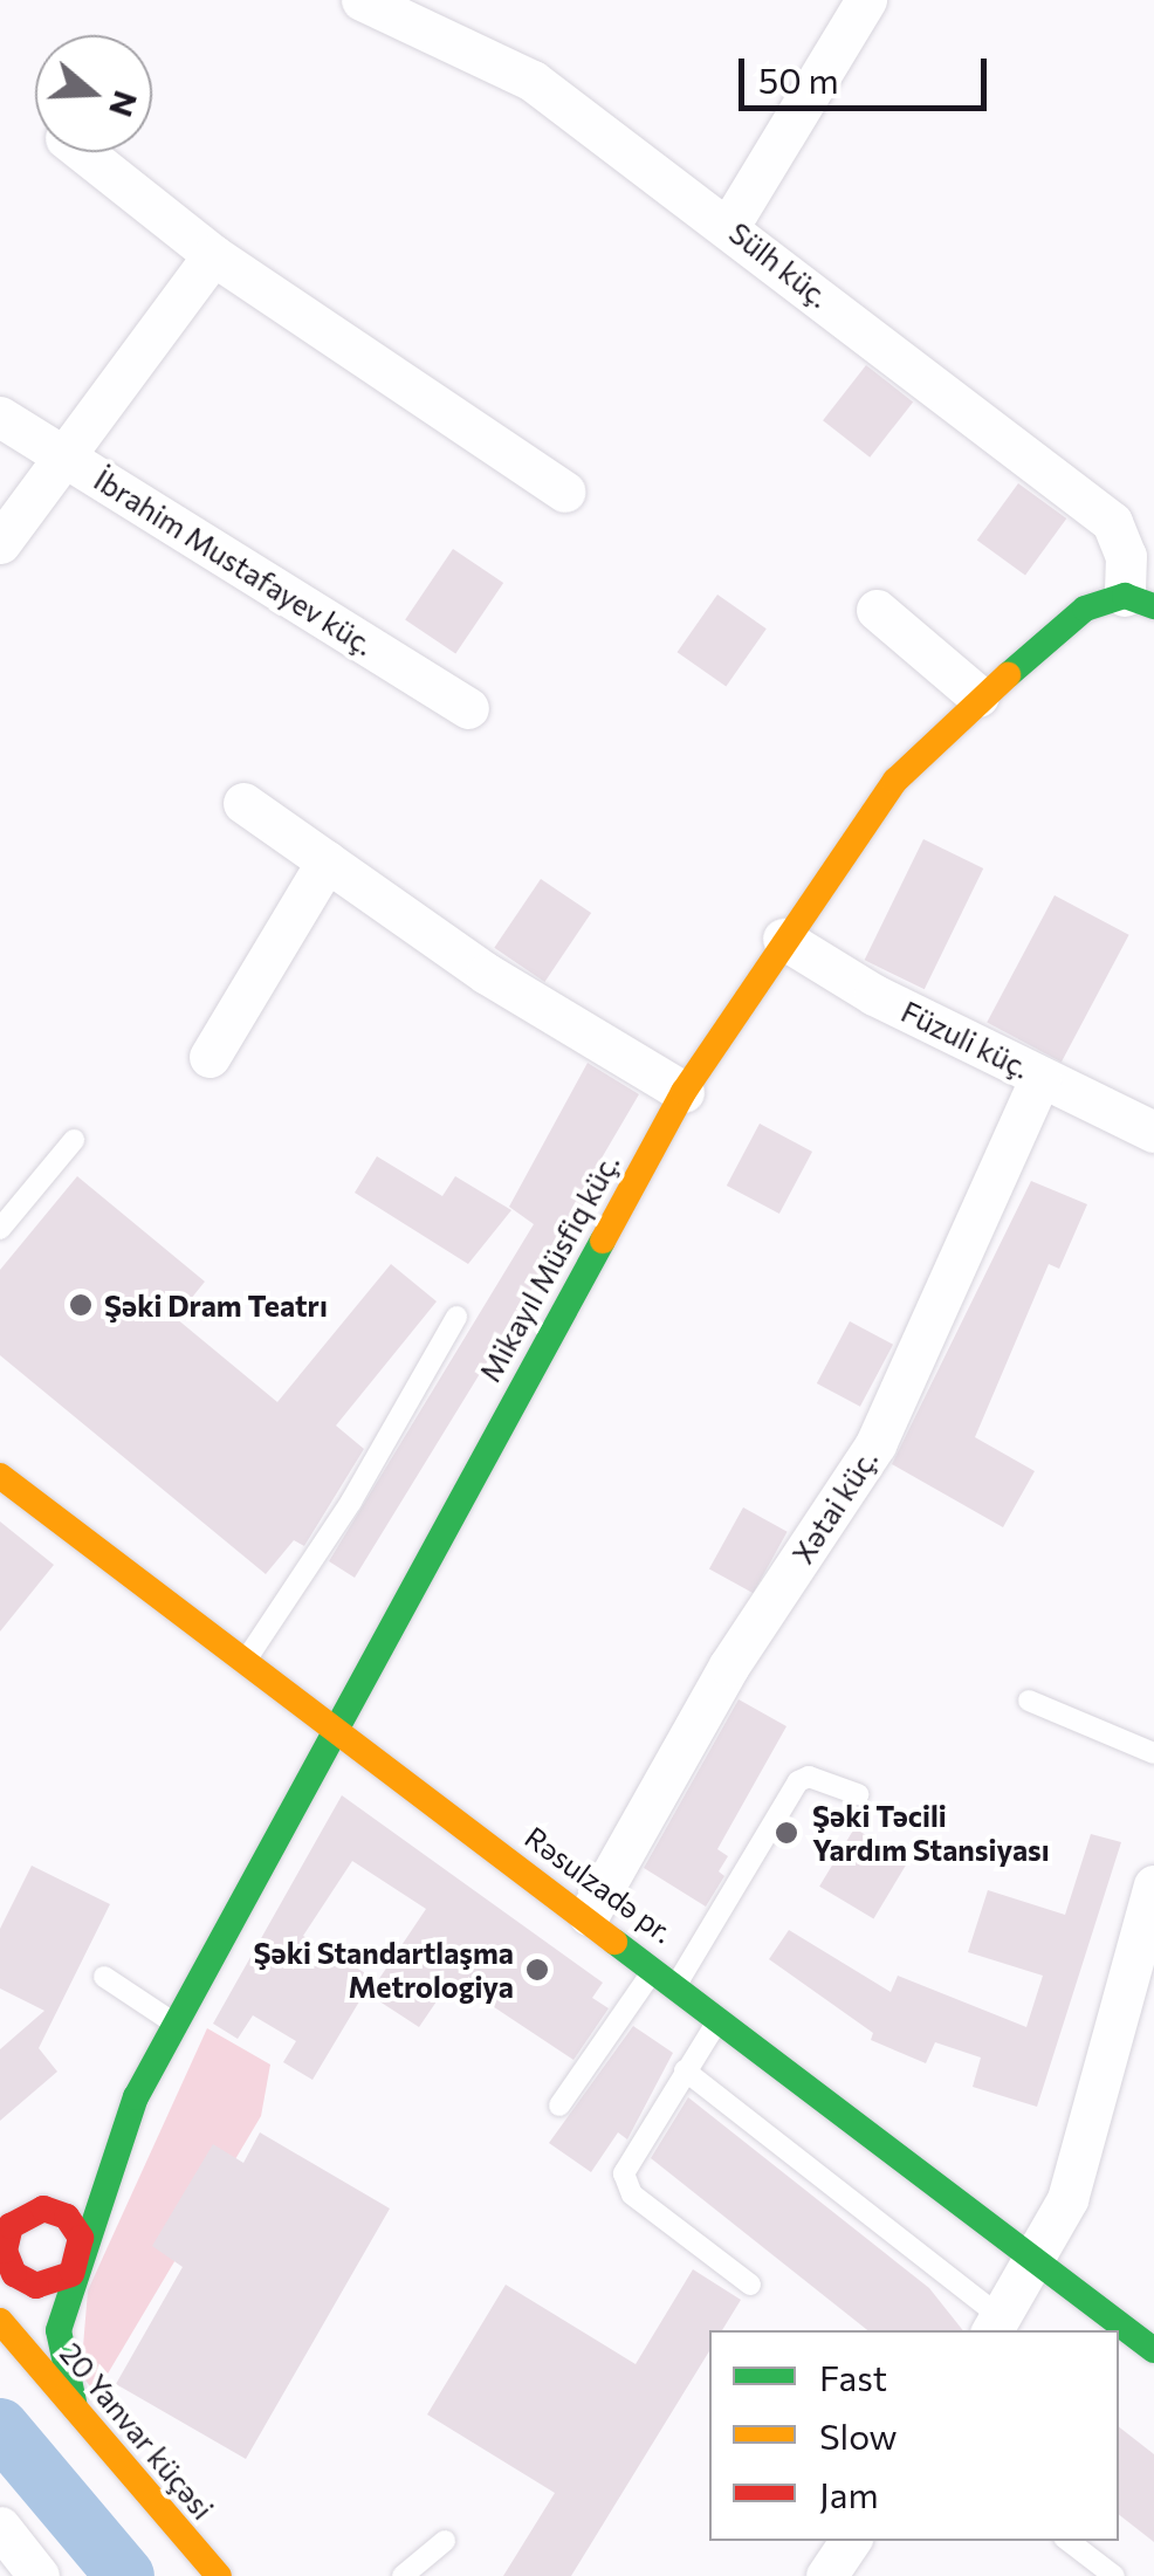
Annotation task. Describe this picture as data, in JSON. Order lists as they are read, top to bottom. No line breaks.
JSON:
{"streets":{"main road":["Mikayıl Müsfiq küç.","Rəsulzadə pr.","20 Yanvar küçəsi"],"street":["Sülh küç.","İbrahim Mustafayev küç.","Füzuli küç.","Xətai küç."]},"crossings":[["Sülh küç.","Mikayıl Müsfiq küç."],["Füzuli küç.","Mikayıl Müsfiq küç."],["Füzuli küç.","Xətai küç."],["Mikayıl Müsfiq küç.","Rəsulzadə pr."],["Xətai küç.","Rəsulzadə pr."]],"places":["Şəki Dram Teatrı","Şəki Təcili Yardım Stansiyası","Şəki Standartlaşma Metrologiya"],"legend":["Fast","Slow","Jam"],"scale_bar":"50 m","north":"right"}
